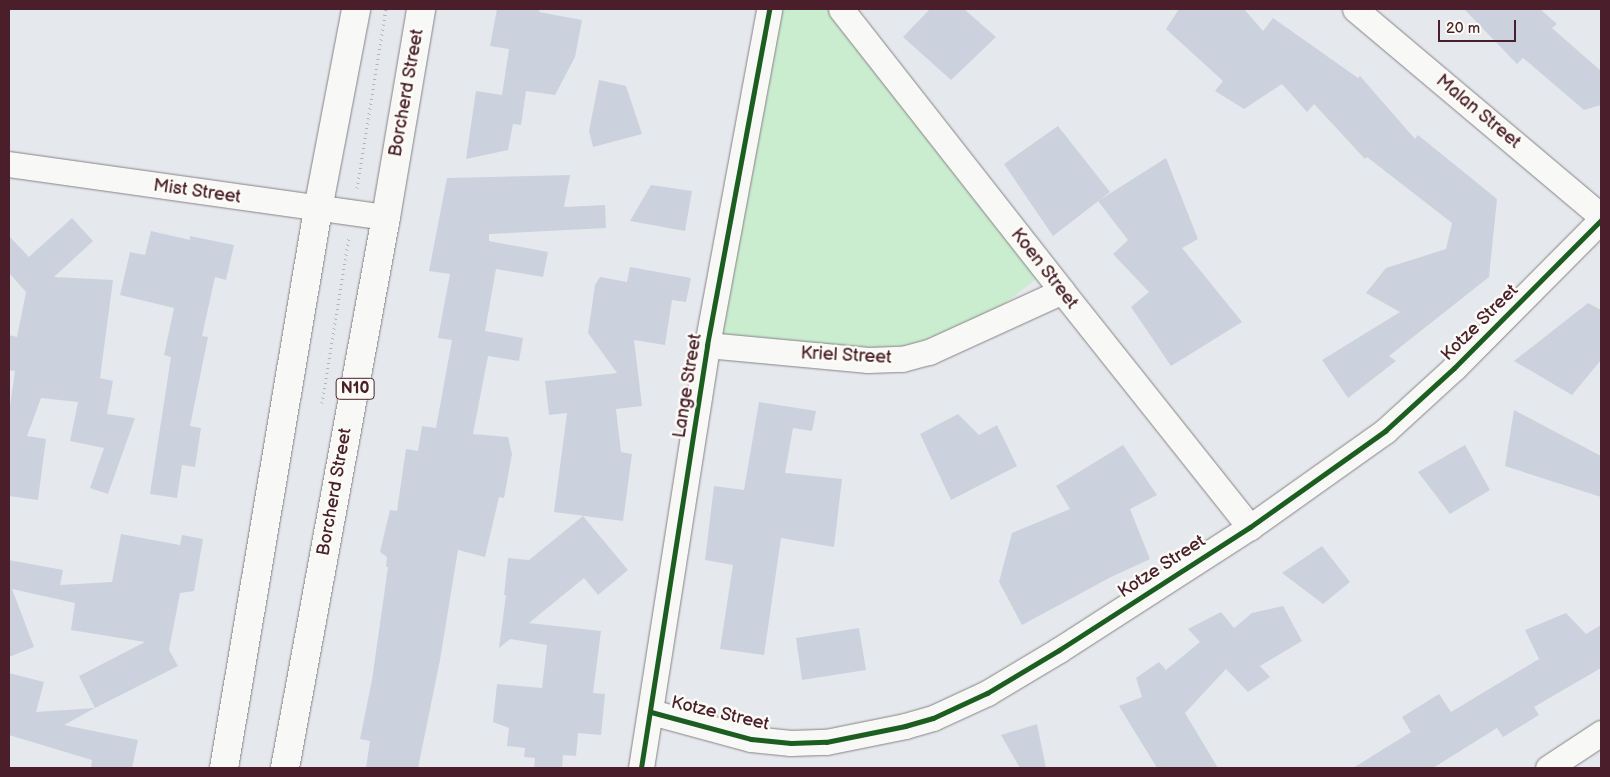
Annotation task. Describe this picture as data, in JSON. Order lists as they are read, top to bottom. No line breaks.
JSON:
{"streets":{"highway":["Borcherd Street","N10"],"street":["Malan Street","Mist Street","Koen Street","Kotze Street","Kriel Street","Lange Street"]},"crossings":[["Borcherd Street","Mist Street"],["Koen Street","Kotze Street"],["Koen Street","Kriel Street"],["Kotze Street","Lange Street"],["Kriel Street","Lange Street"]],"scale_bar":"20 m"}
